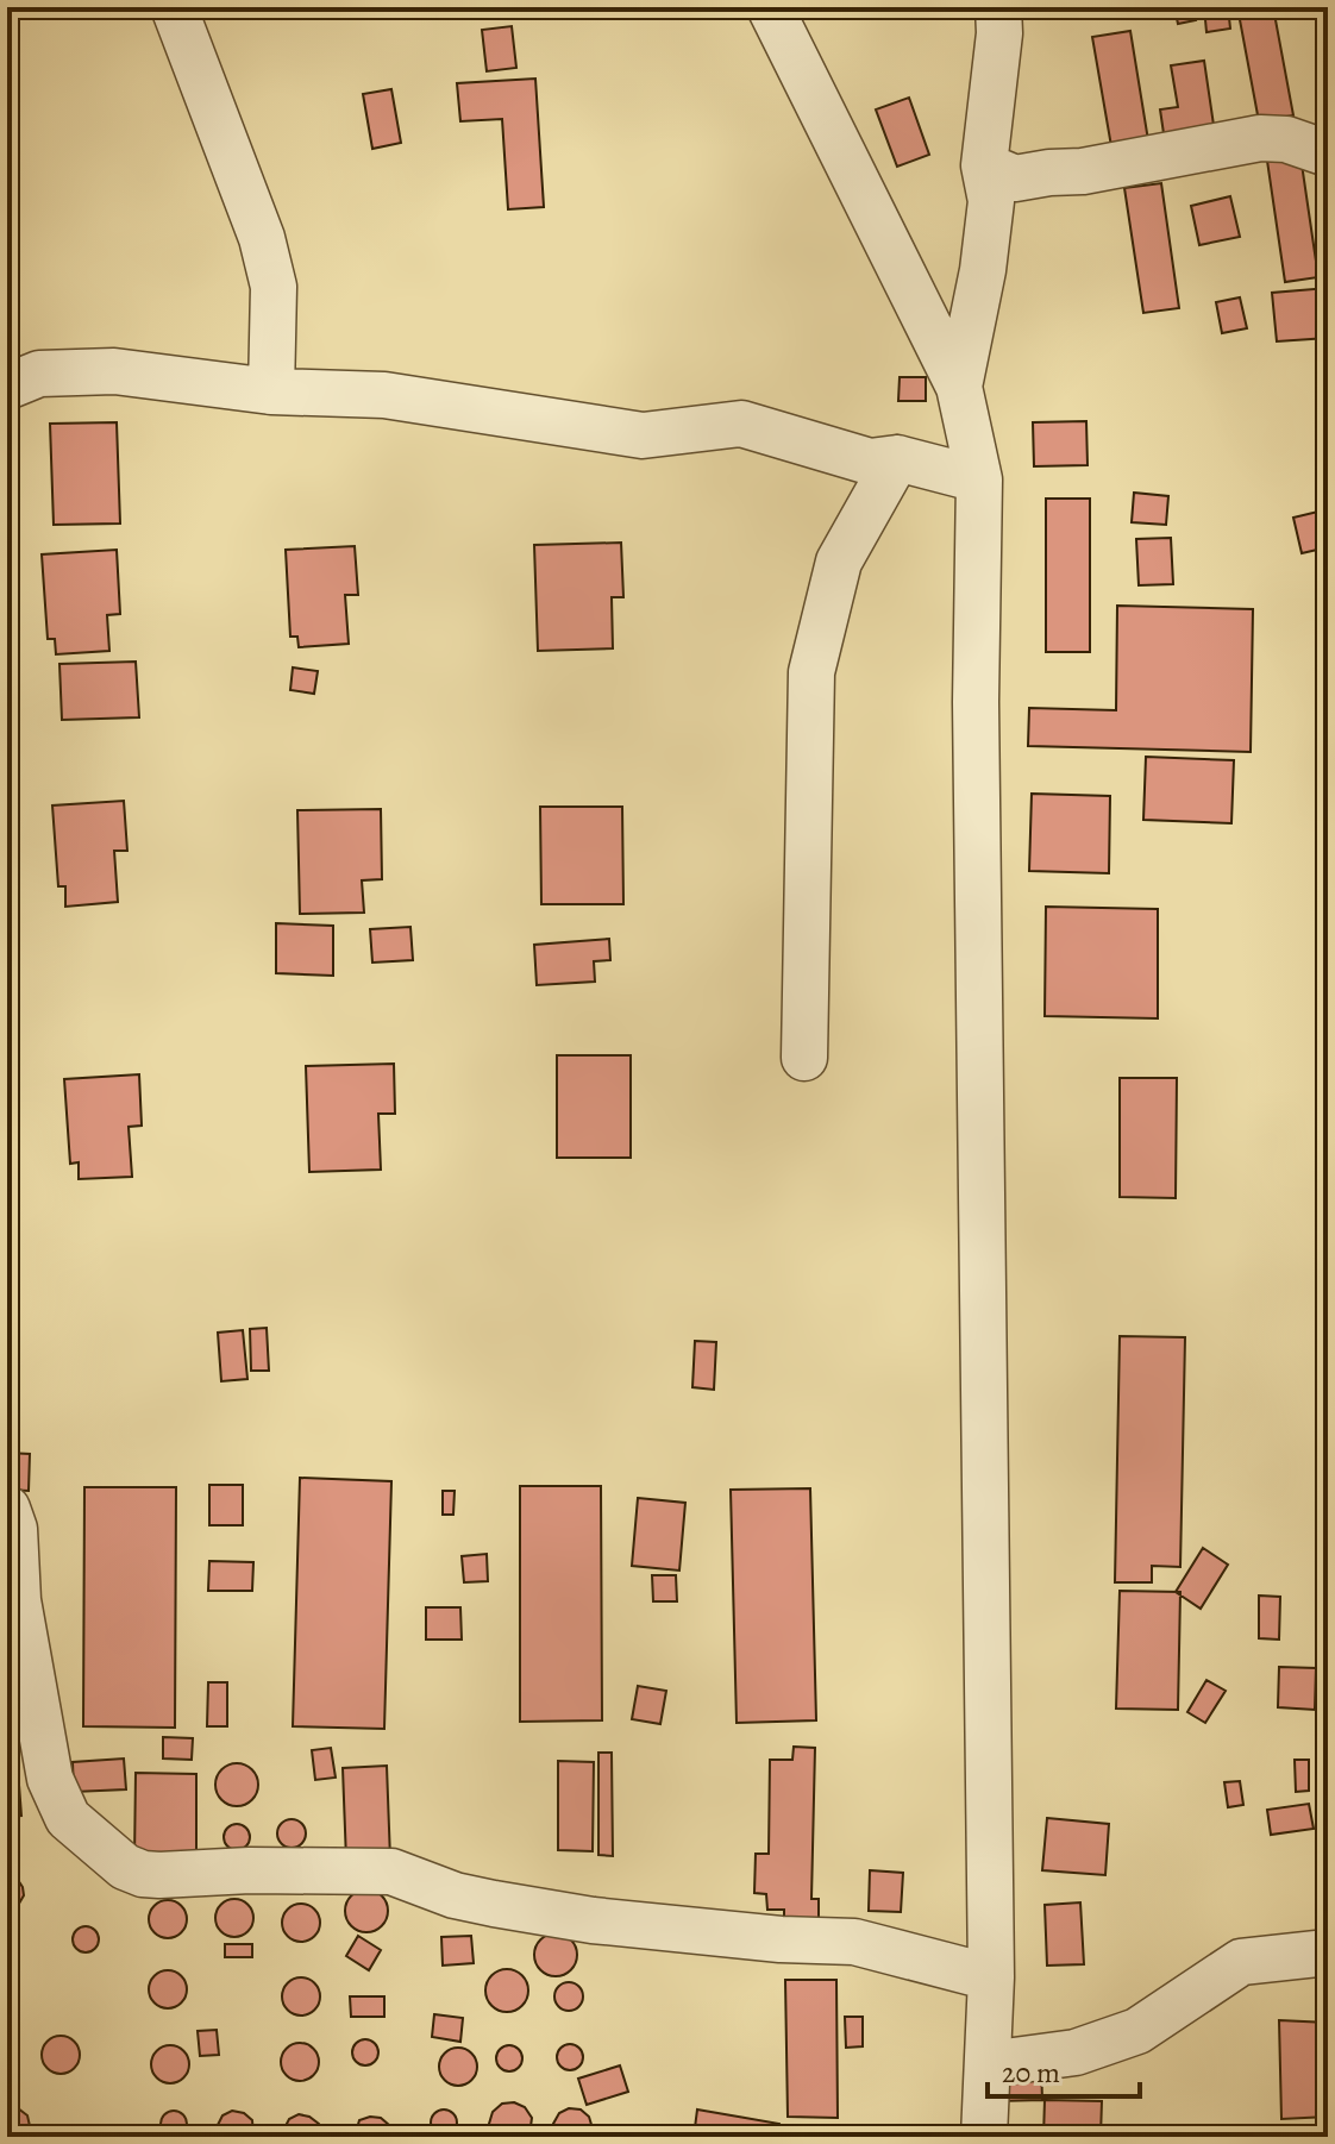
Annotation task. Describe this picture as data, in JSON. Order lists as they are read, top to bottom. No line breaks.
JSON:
{"scale_bar":"20 m"}
